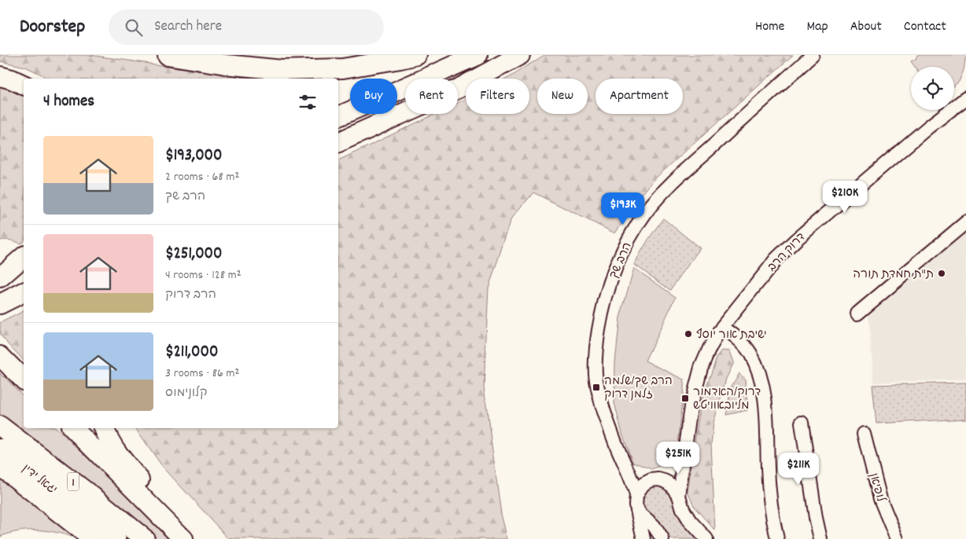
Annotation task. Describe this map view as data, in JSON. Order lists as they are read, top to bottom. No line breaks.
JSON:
{"streets":{"highway":["יגאל ידין","1"],"street":["דרוק הרב","הרב שך","לופיאן"]},"places":{"other":["ת\"ת חמדת תורה","ישיבת אור יוסף"],"transit":["הרב שך/שלמה זלמן דרוק","דרוק/האדמור מליובאוויטש"]},"page":{"header":"Doorstep","search":"Search here","nav":["Home","Map","About","Contact"],"chip":["Buy","Rent","Filters","New","Apartment"],"heading":"4 homes","list":[{"name":"$193,000","note":"2 rooms · 68 m² · הרב שך"},{"name":"$251,000","note":"4 rooms · 128 m² · הרב דרוק"},{"name":"$211,000","note":"3 rooms · 86 m² · קלונימוס"}],"price":["$210K","$193K","$251K","$211K"]}}
